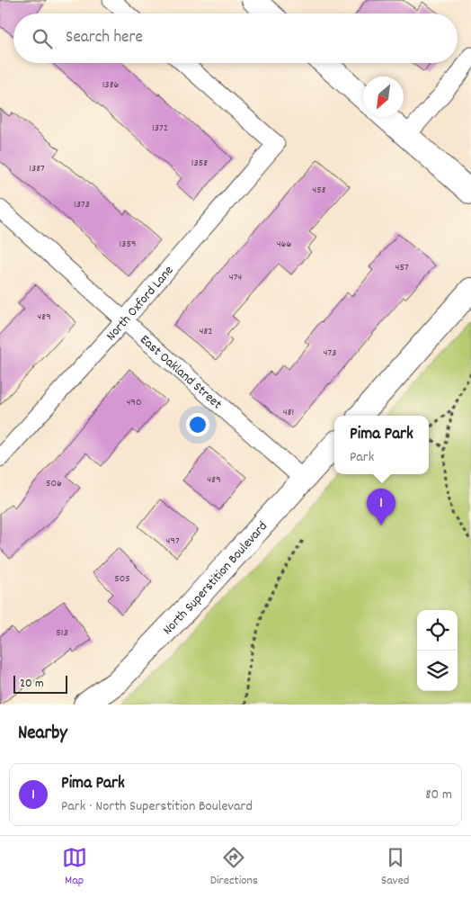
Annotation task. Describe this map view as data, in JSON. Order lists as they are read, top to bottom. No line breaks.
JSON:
{"streets":{"street":["North Oxford Lane","East Oakland Street","North Superstition Boulevard"]},"crossings":[["North Oxford Lane","East Oakland Street"],["East Oakland Street","North Superstition Boulevard"]],"house_numbers":["1386","1372","1358","1387","458","1373","1359","466","457","474","489","482","473","490","481","489","506","497","505","513"],"scale_bar":"20 m","north":"bottom left","page":{"search":"Search here","popup":["Pima Park","Park"],"pins":"1","scale":"20 m","heading":"Nearby","list":[{"mark":"1","name":"Pima Park","note":"Park · North Superstition Boulevard","value":"80 m"}],"nav":["Map","Directions","Saved"]}}
